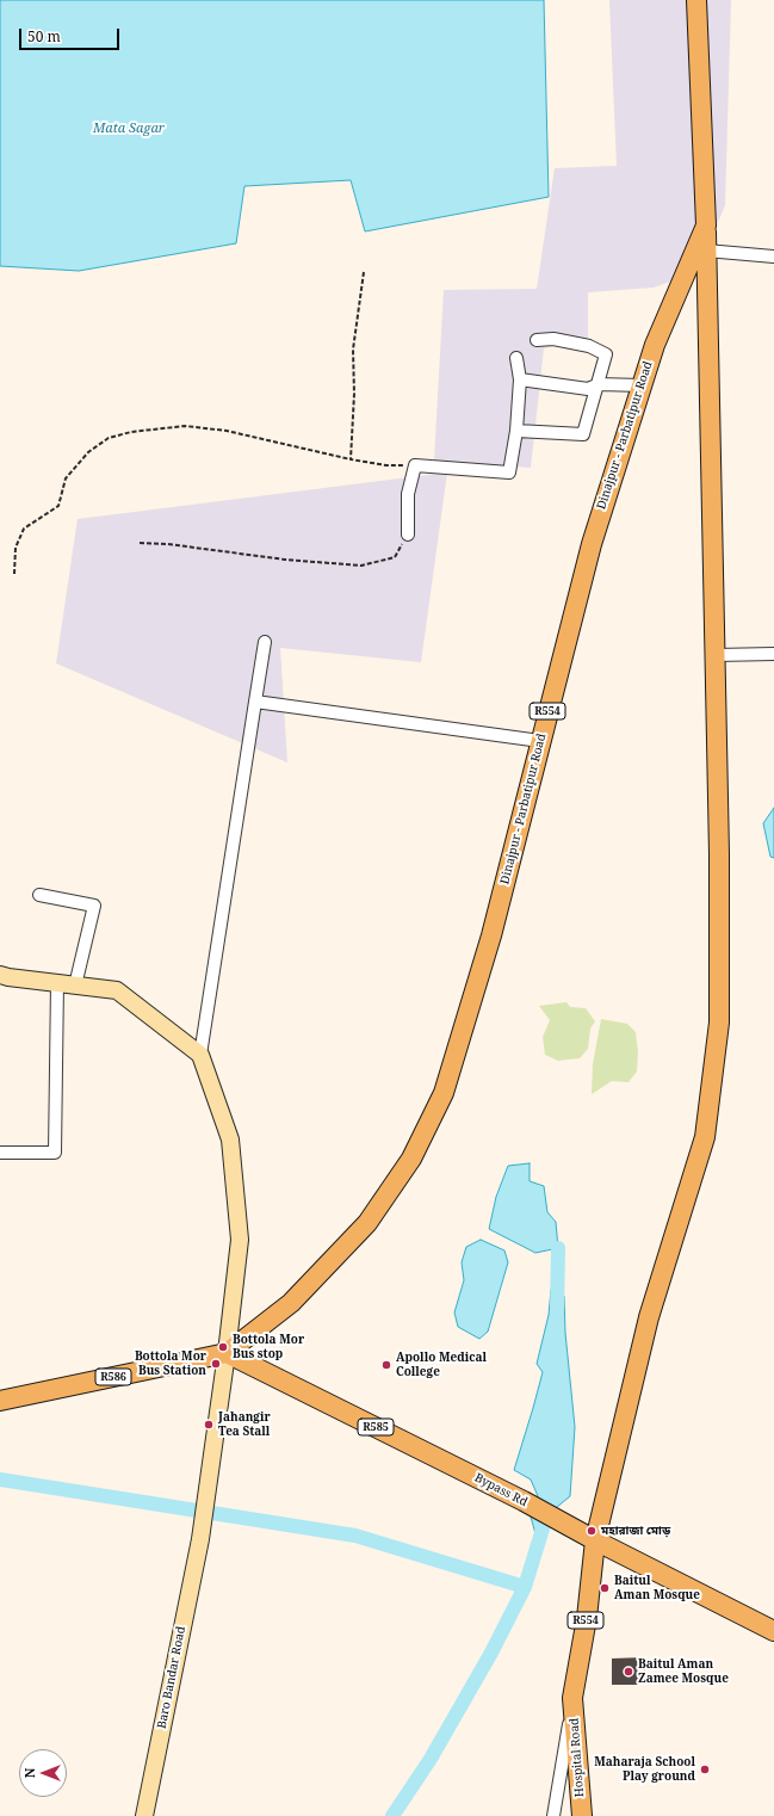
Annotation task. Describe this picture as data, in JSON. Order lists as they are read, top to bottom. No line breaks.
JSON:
{"streets":{"main road":["Dinajpur - Parbatipur Road","R554","R586","R585","Bypass Rd","Hospital Road"],"street":["Baro Bandar Road"]},"crossings":[["Dinajpur - Parbatipur Road","R554"],["Dinajpur - Parbatipur Road","R586"],["Dinajpur - Parbatipur Road","Bypass Rd"],["Dinajpur - Parbatipur Road","Baro Bandar Road"],["R554","Bypass Rd"],["R554","Hospital Road"],["R586","Bypass Rd"],["R586","Baro Bandar Road"],["Bypass Rd","Baro Bandar Road"]],"water":["Mata Sagar"],"places":["Bottola Mor Bus stop","Bottola Mor Bus Station","Apollo Medical College","Jahangir Tea Stall","মহারাজা মোড়","Baitul Aman Mosque","Baitul Aman Zamee Mosque","Maharaja School Play ground"],"scale_bar":"50 m","north":"left"}
